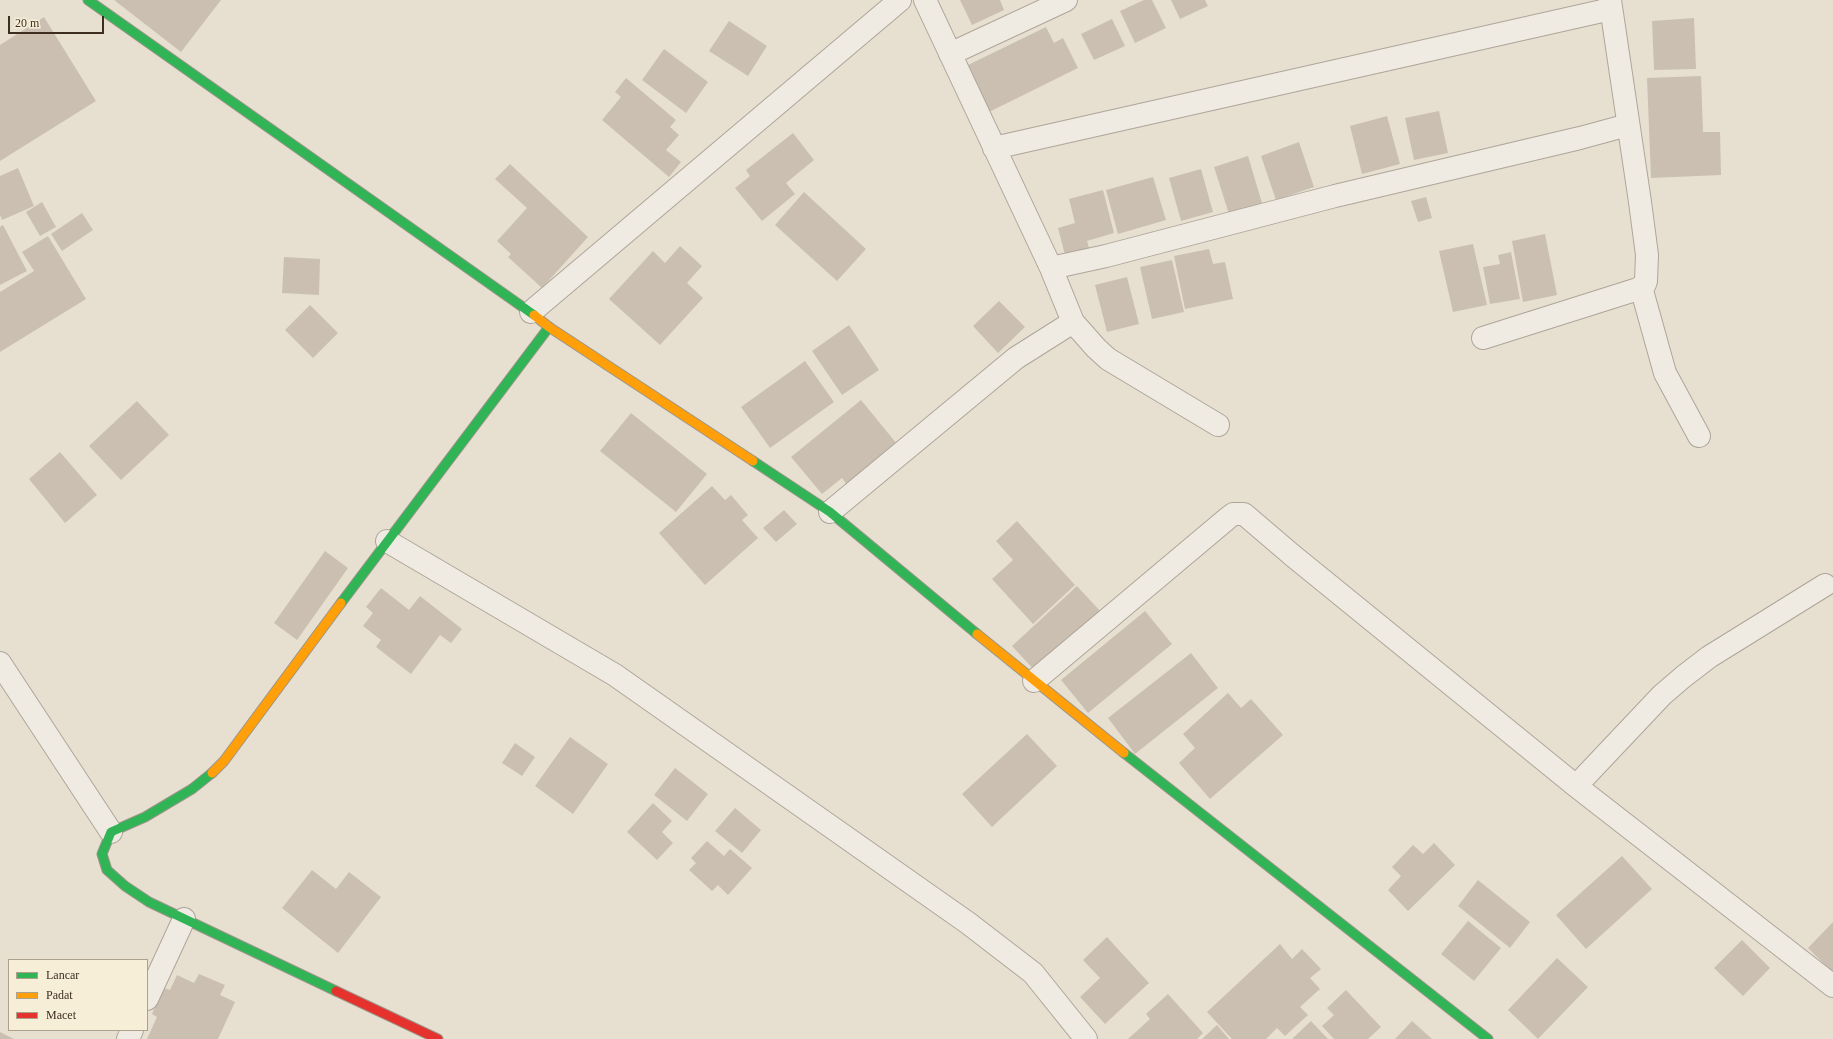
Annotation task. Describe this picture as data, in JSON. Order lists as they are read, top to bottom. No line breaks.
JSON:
{"legend":["Lancar","Padat","Macet"],"scale_bar":"20 m"}
